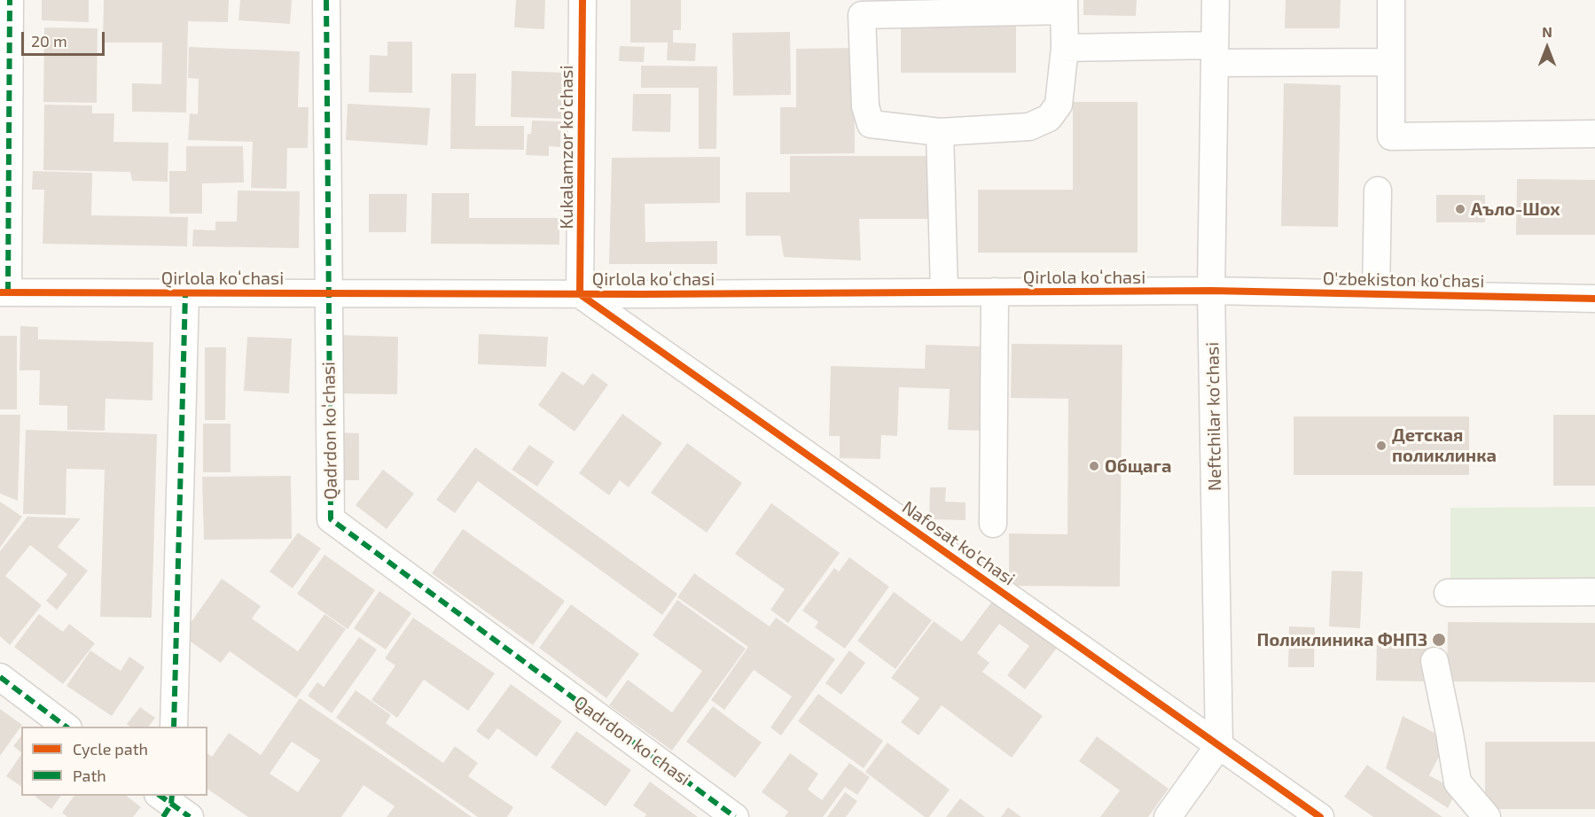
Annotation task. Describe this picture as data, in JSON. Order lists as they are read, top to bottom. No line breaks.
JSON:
{"streets":{"street":["Kukalamzor ko'chasi","Qirlola koʻchasi","O'zbekiston ko'chasi","Neftchilar ko'chasi","Qadrdon koʻchasi","Nafosat ko'chasi"]},"crossings":[["Kukalamzor ko'chasi","Qirlola koʻchasi"],["Kukalamzor ko'chasi","Nafosat ko'chasi"],["Qirlola koʻchasi","O'zbekiston ko'chasi"],["Qirlola koʻchasi","Neftchilar ko'chasi"],["Qirlola koʻchasi","Qadrdon koʻchasi"],["Qirlola koʻchasi","Nafosat ko'chasi"],["O'zbekiston ko'chasi","Neftchilar ko'chasi"],["Neftchilar ko'chasi","Nafosat ko'chasi"]],"places":["Аъло-Шох","Детская поликлинка","Общага","Поликлиника ФНПЗ"],"legend":["Cycle path","Path"],"scale_bar":"20 m","north":"top"}
